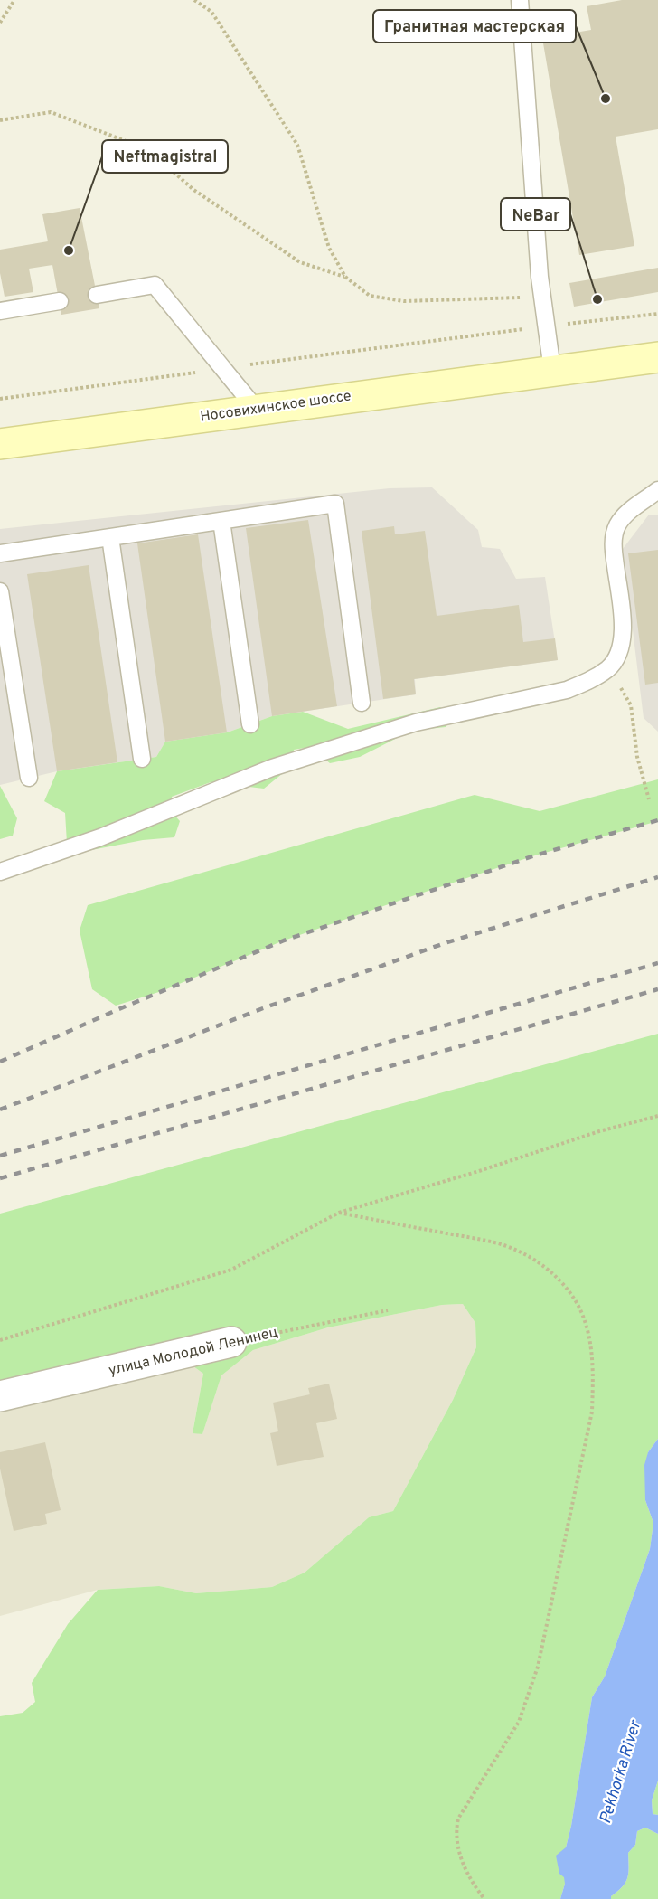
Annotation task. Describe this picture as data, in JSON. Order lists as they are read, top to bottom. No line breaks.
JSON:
{"streets":{"main road":["Носовихинское шоссе"],"street":["улица Молодой Ленинец"]},"water":["Pekhorka River"],"places":["Гранитная мастерская","Neftmagistral","NeBar"]}
